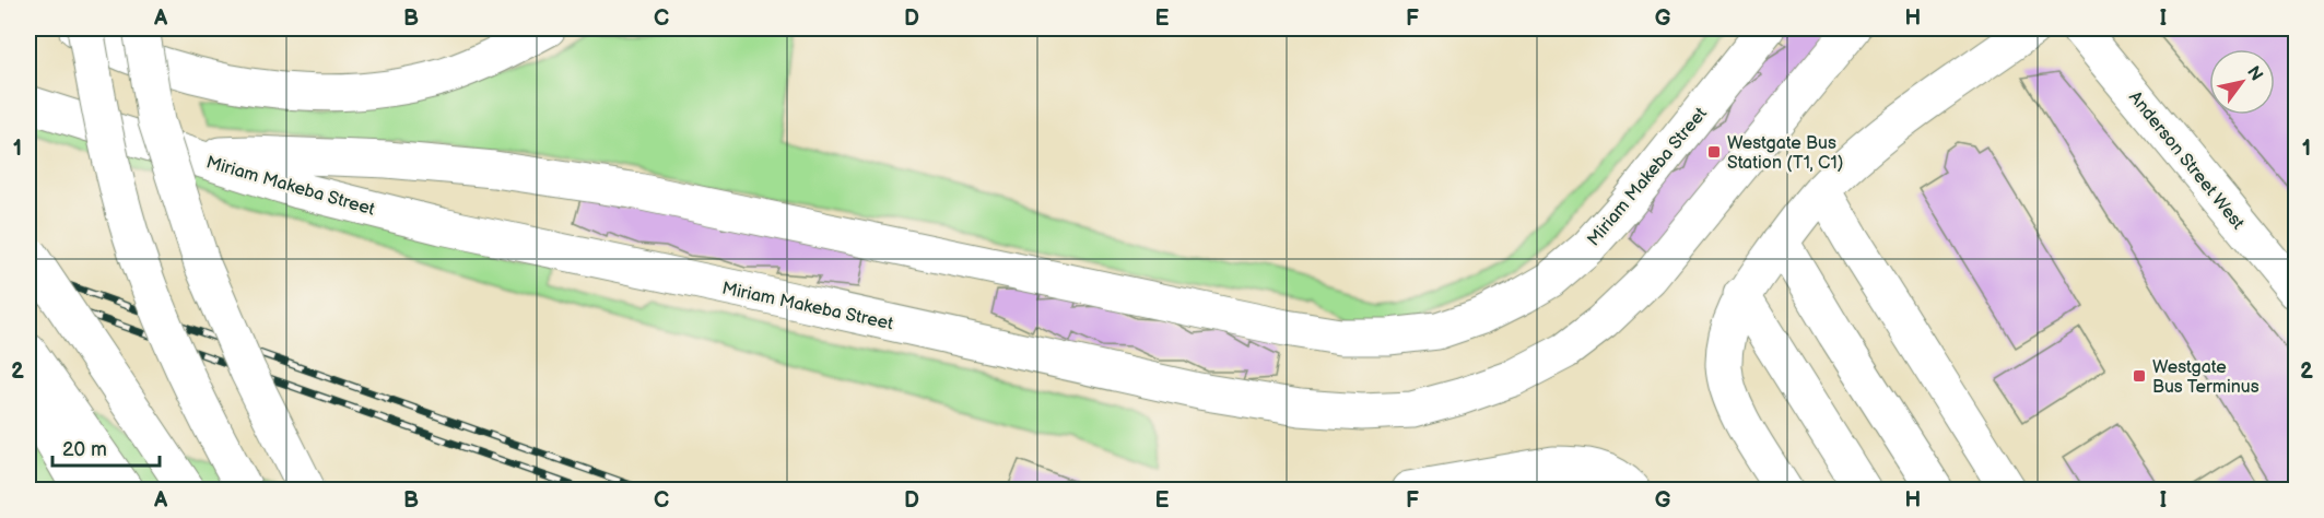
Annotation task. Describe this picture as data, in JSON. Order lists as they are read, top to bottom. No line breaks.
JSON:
{"streets":{"main road":["Anderson Street West","Miriam Makeba Street"]},"places":{"transit":["Westgate Bus Station (T1, C1)","Westgate Bus Terminus"]},"scale_bar":"20 m","north":"top right","grid":{"columns":["A","B","C","D","E","F","G","H","I"],"rows":["1","2"]}}
